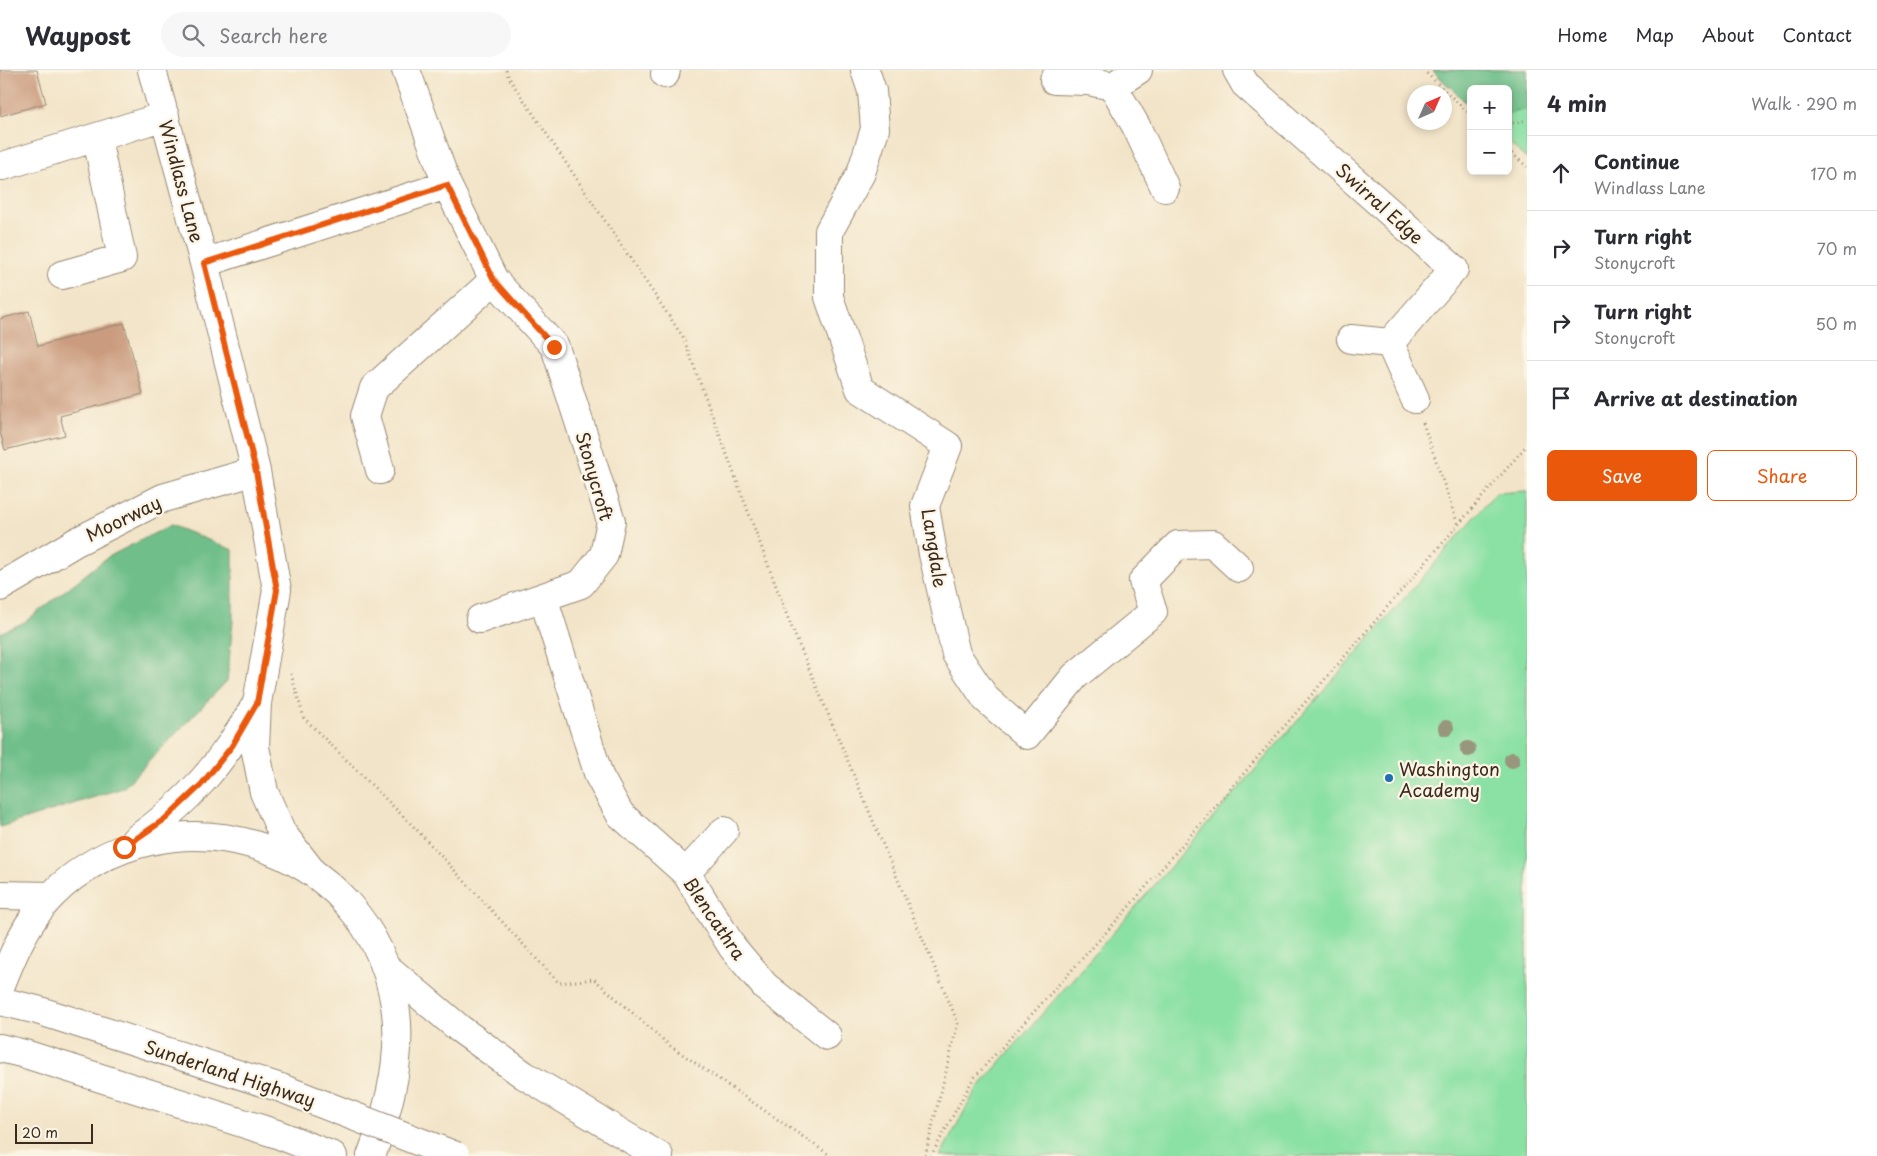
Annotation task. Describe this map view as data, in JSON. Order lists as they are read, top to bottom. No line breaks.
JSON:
{"streets":{"main road":["Windlass Lane","Swirral Edge","Stonycroft","Moorway","Langdale","Blencathra","Sunderland Highway"]},"crossings":[["Windlass Lane","Moorway"],["Stonycroft","Blencathra"]],"places":["Washington Academy"],"scale_bar":"20 m","north":"top right","page":{"header":"Waypost","search":"Search here","nav":["Home","Map","About","Contact"],"heading":["4 min","Walk · 290 m"],"map_buttons":["+","−"],"list":[["Continue","Windlass Lane","170 m"],["Turn right","Stonycroft","70 m"],["Turn right","Stonycroft","50 m"],"Arrive at destination"],"buttons":["Save","Share"],"scale":"20 m"}}
